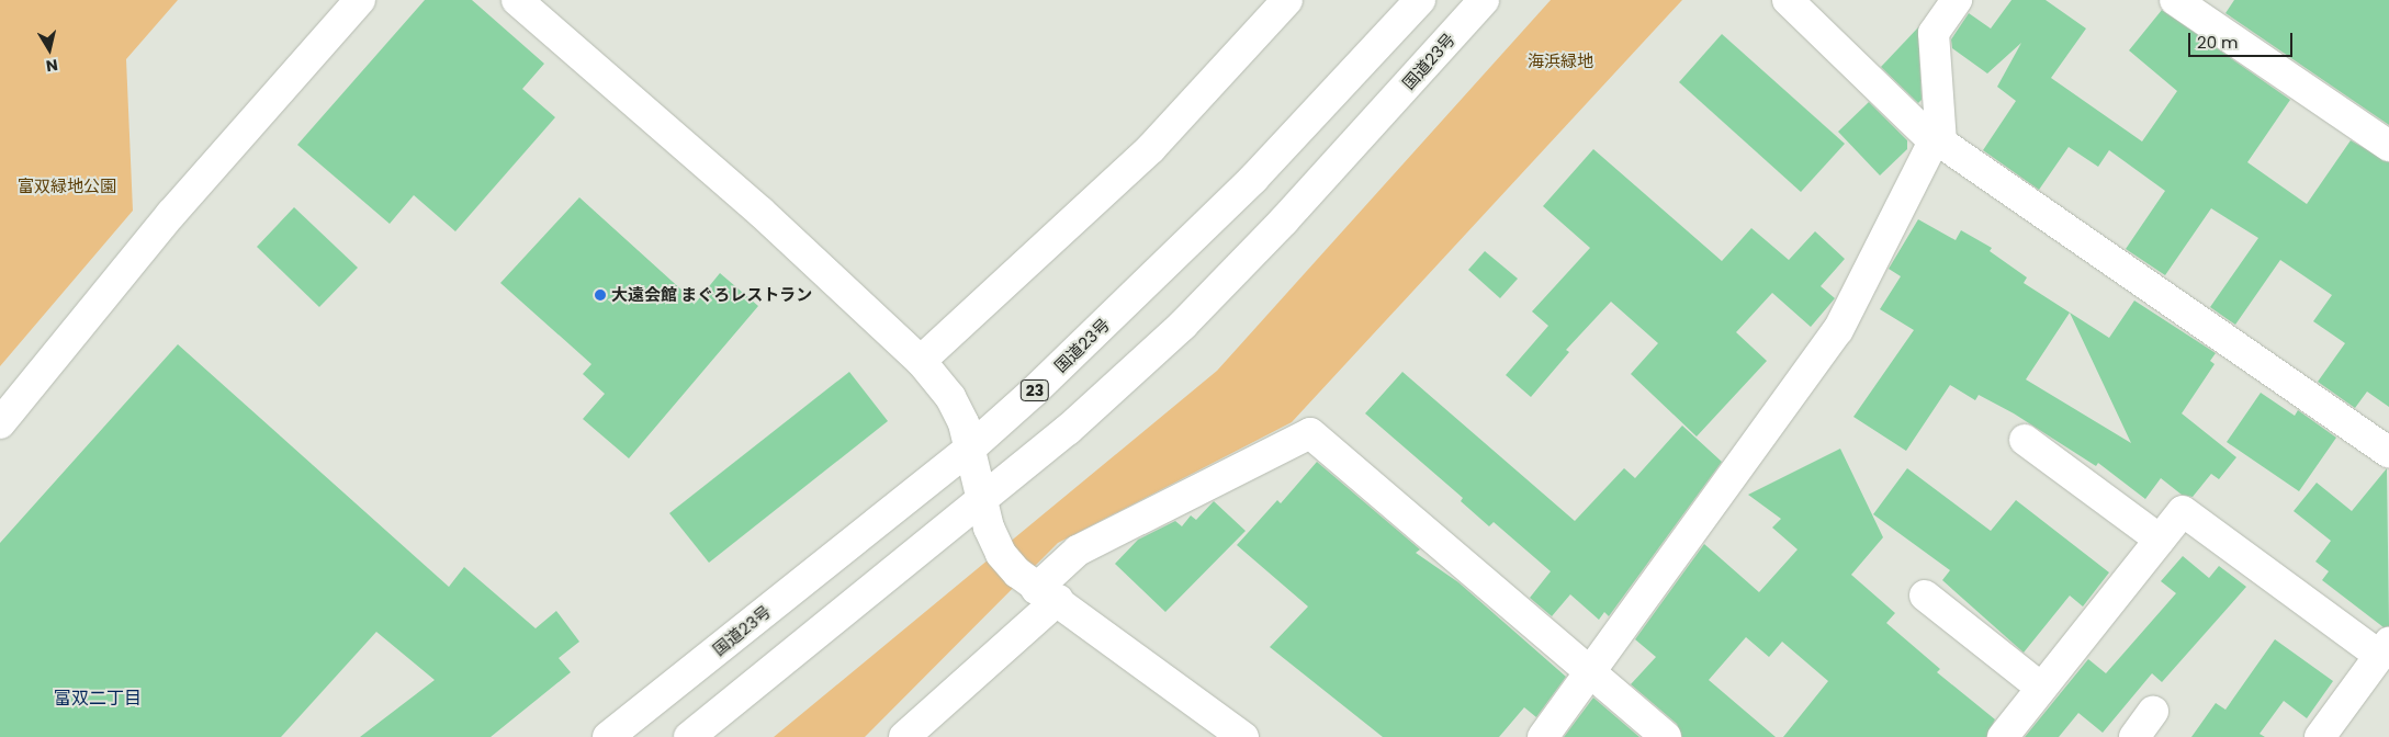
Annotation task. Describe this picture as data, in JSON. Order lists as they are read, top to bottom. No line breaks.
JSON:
{"streets":{"main road":["国道23号","23"]},"districts":["富双二丁目"],"parks":["海浜緑地","富双緑地公園"],"places":["大遠会館 まぐろレストラン"],"scale_bar":"20 m","north":"bottom"}
